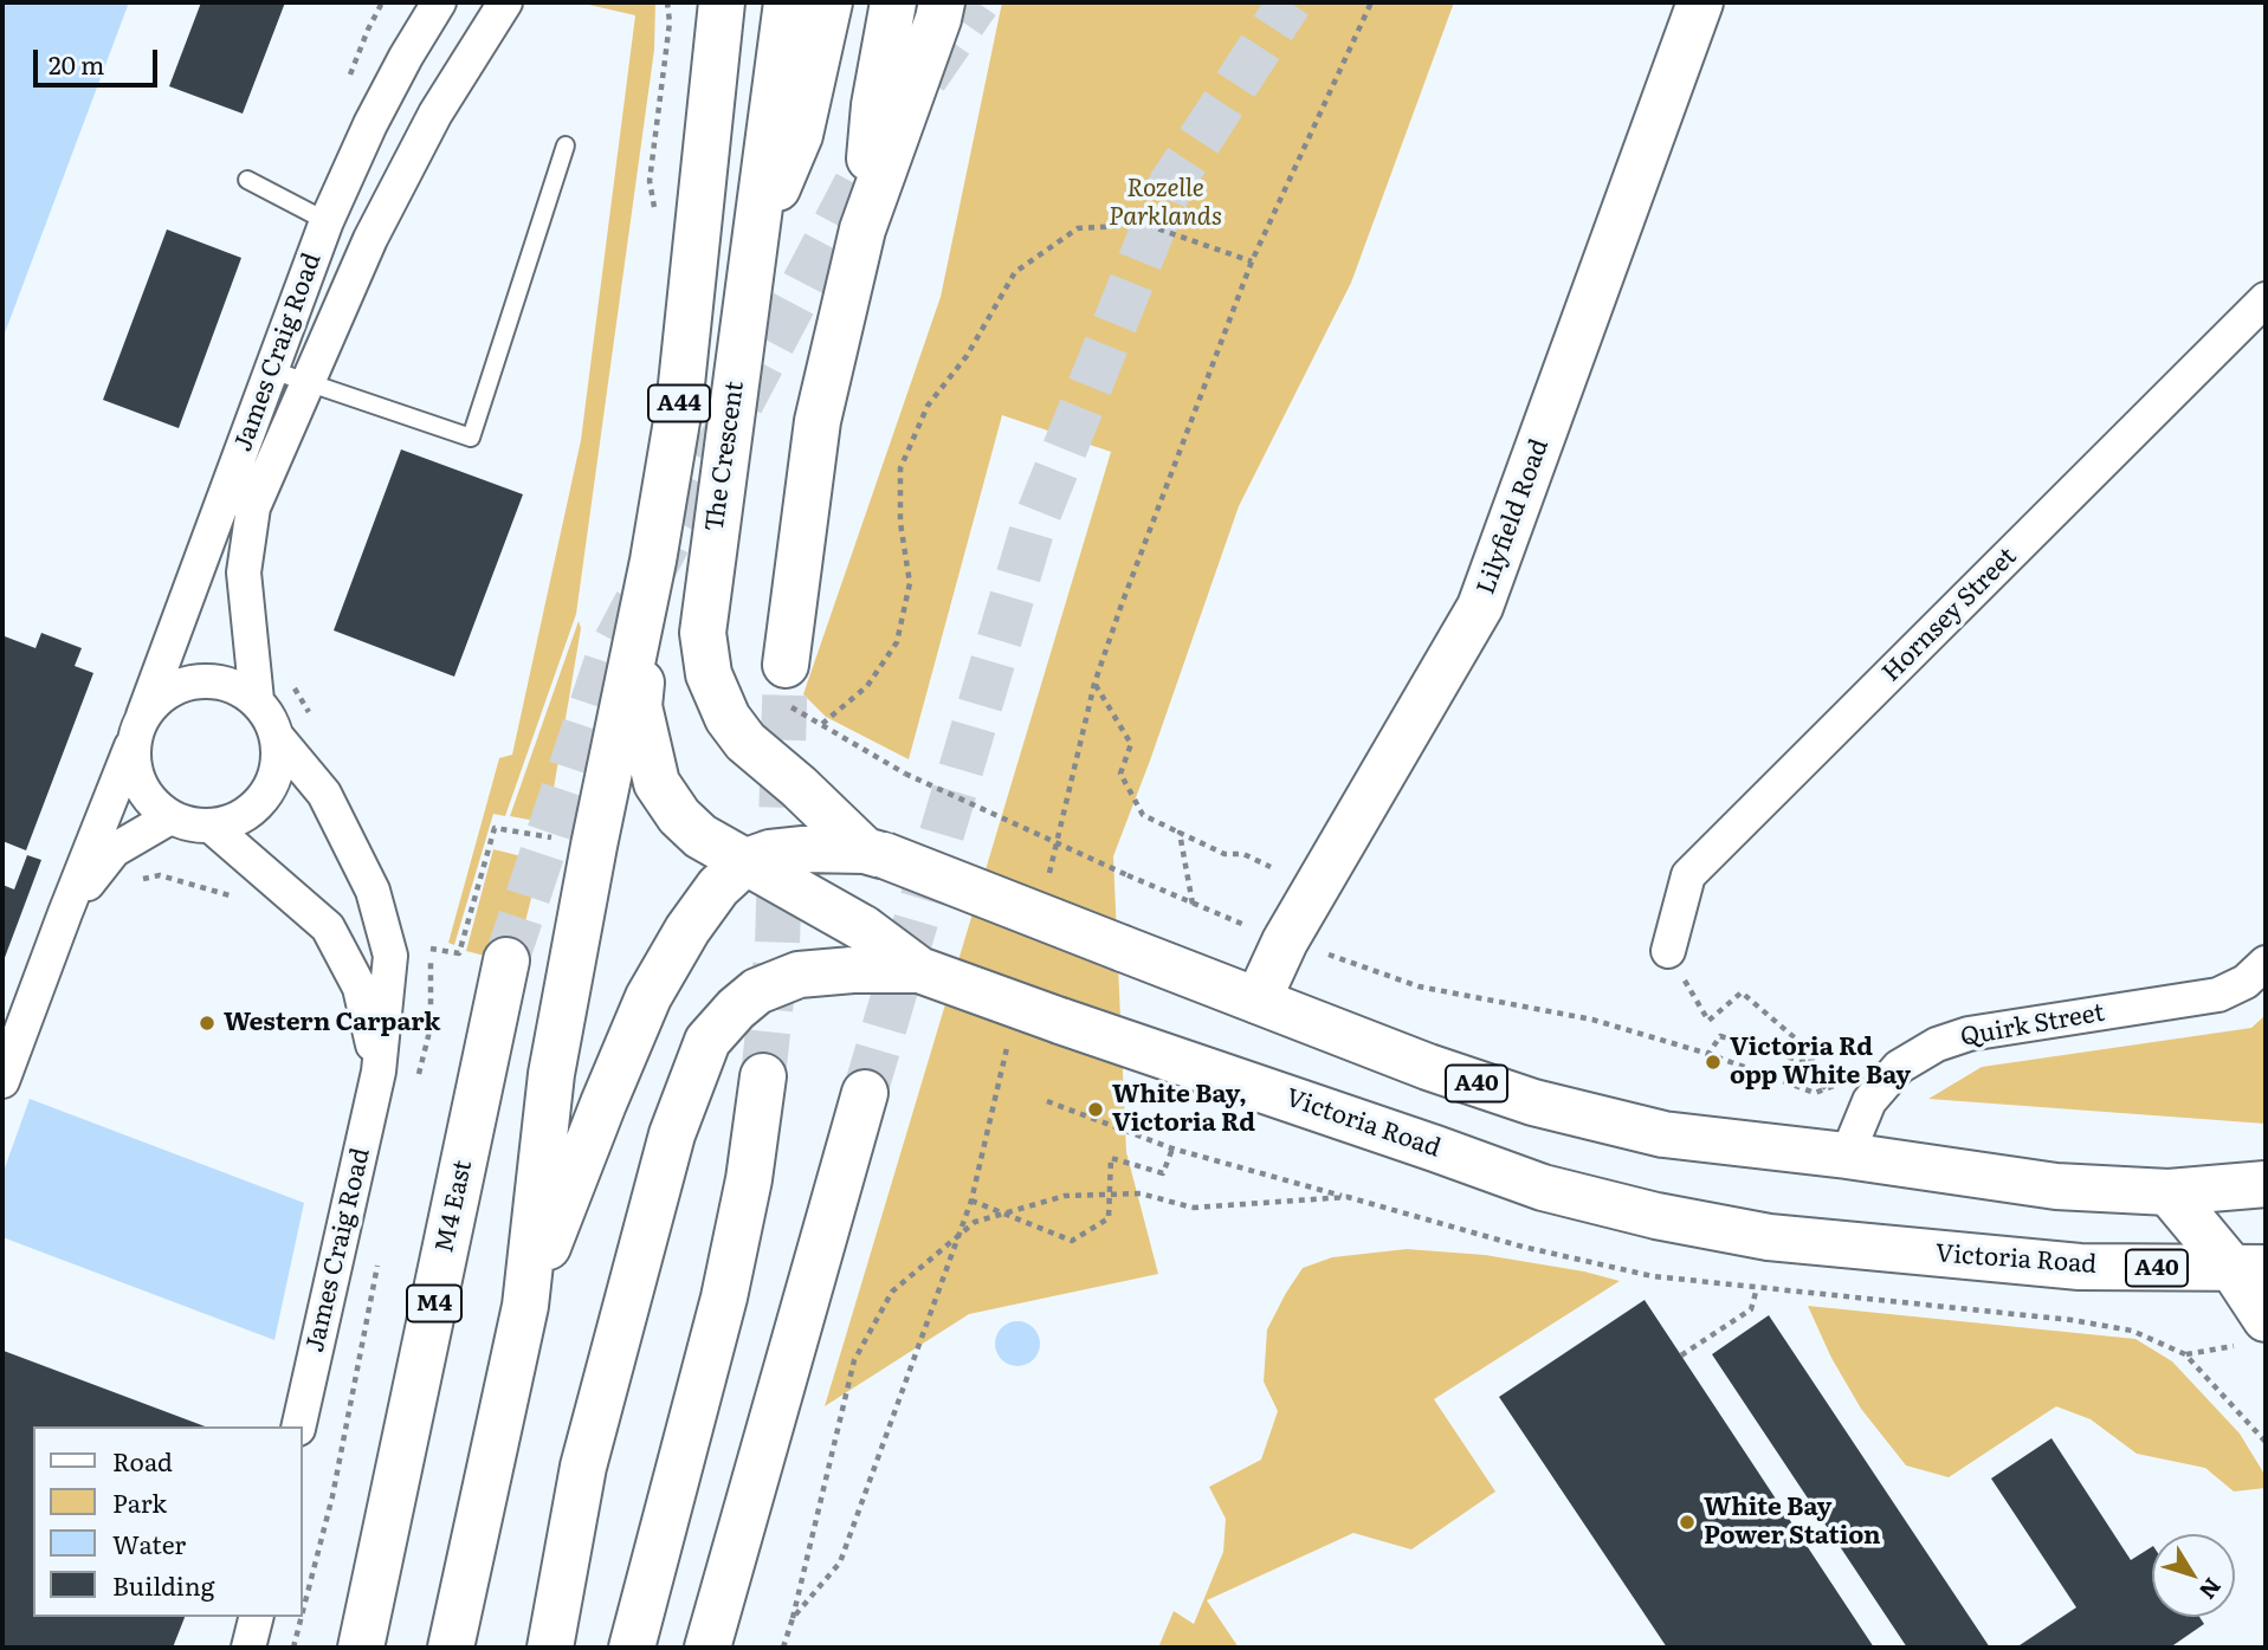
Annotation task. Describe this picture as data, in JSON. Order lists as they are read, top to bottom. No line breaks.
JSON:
{"streets":{"main road":["A44","The Crescent","Lilyfield Road","A40","Victoria Road","M4 East","M4"],"street":["James Craig Road","Hornsey Street","Quirk Street"]},"crossings":[["The Crescent","A40"],["Lilyfield Road","A40"],["Quirk Street","A40"]],"parks":["Rozelle Parklands"],"places":["Western Carpark","Victoria Rd opp White Bay","White Bay, Victoria Rd","White Bay Power Station"],"legend":["Road","Park","Water","Building"],"scale_bar":"20 m","north":"bottom right"}
